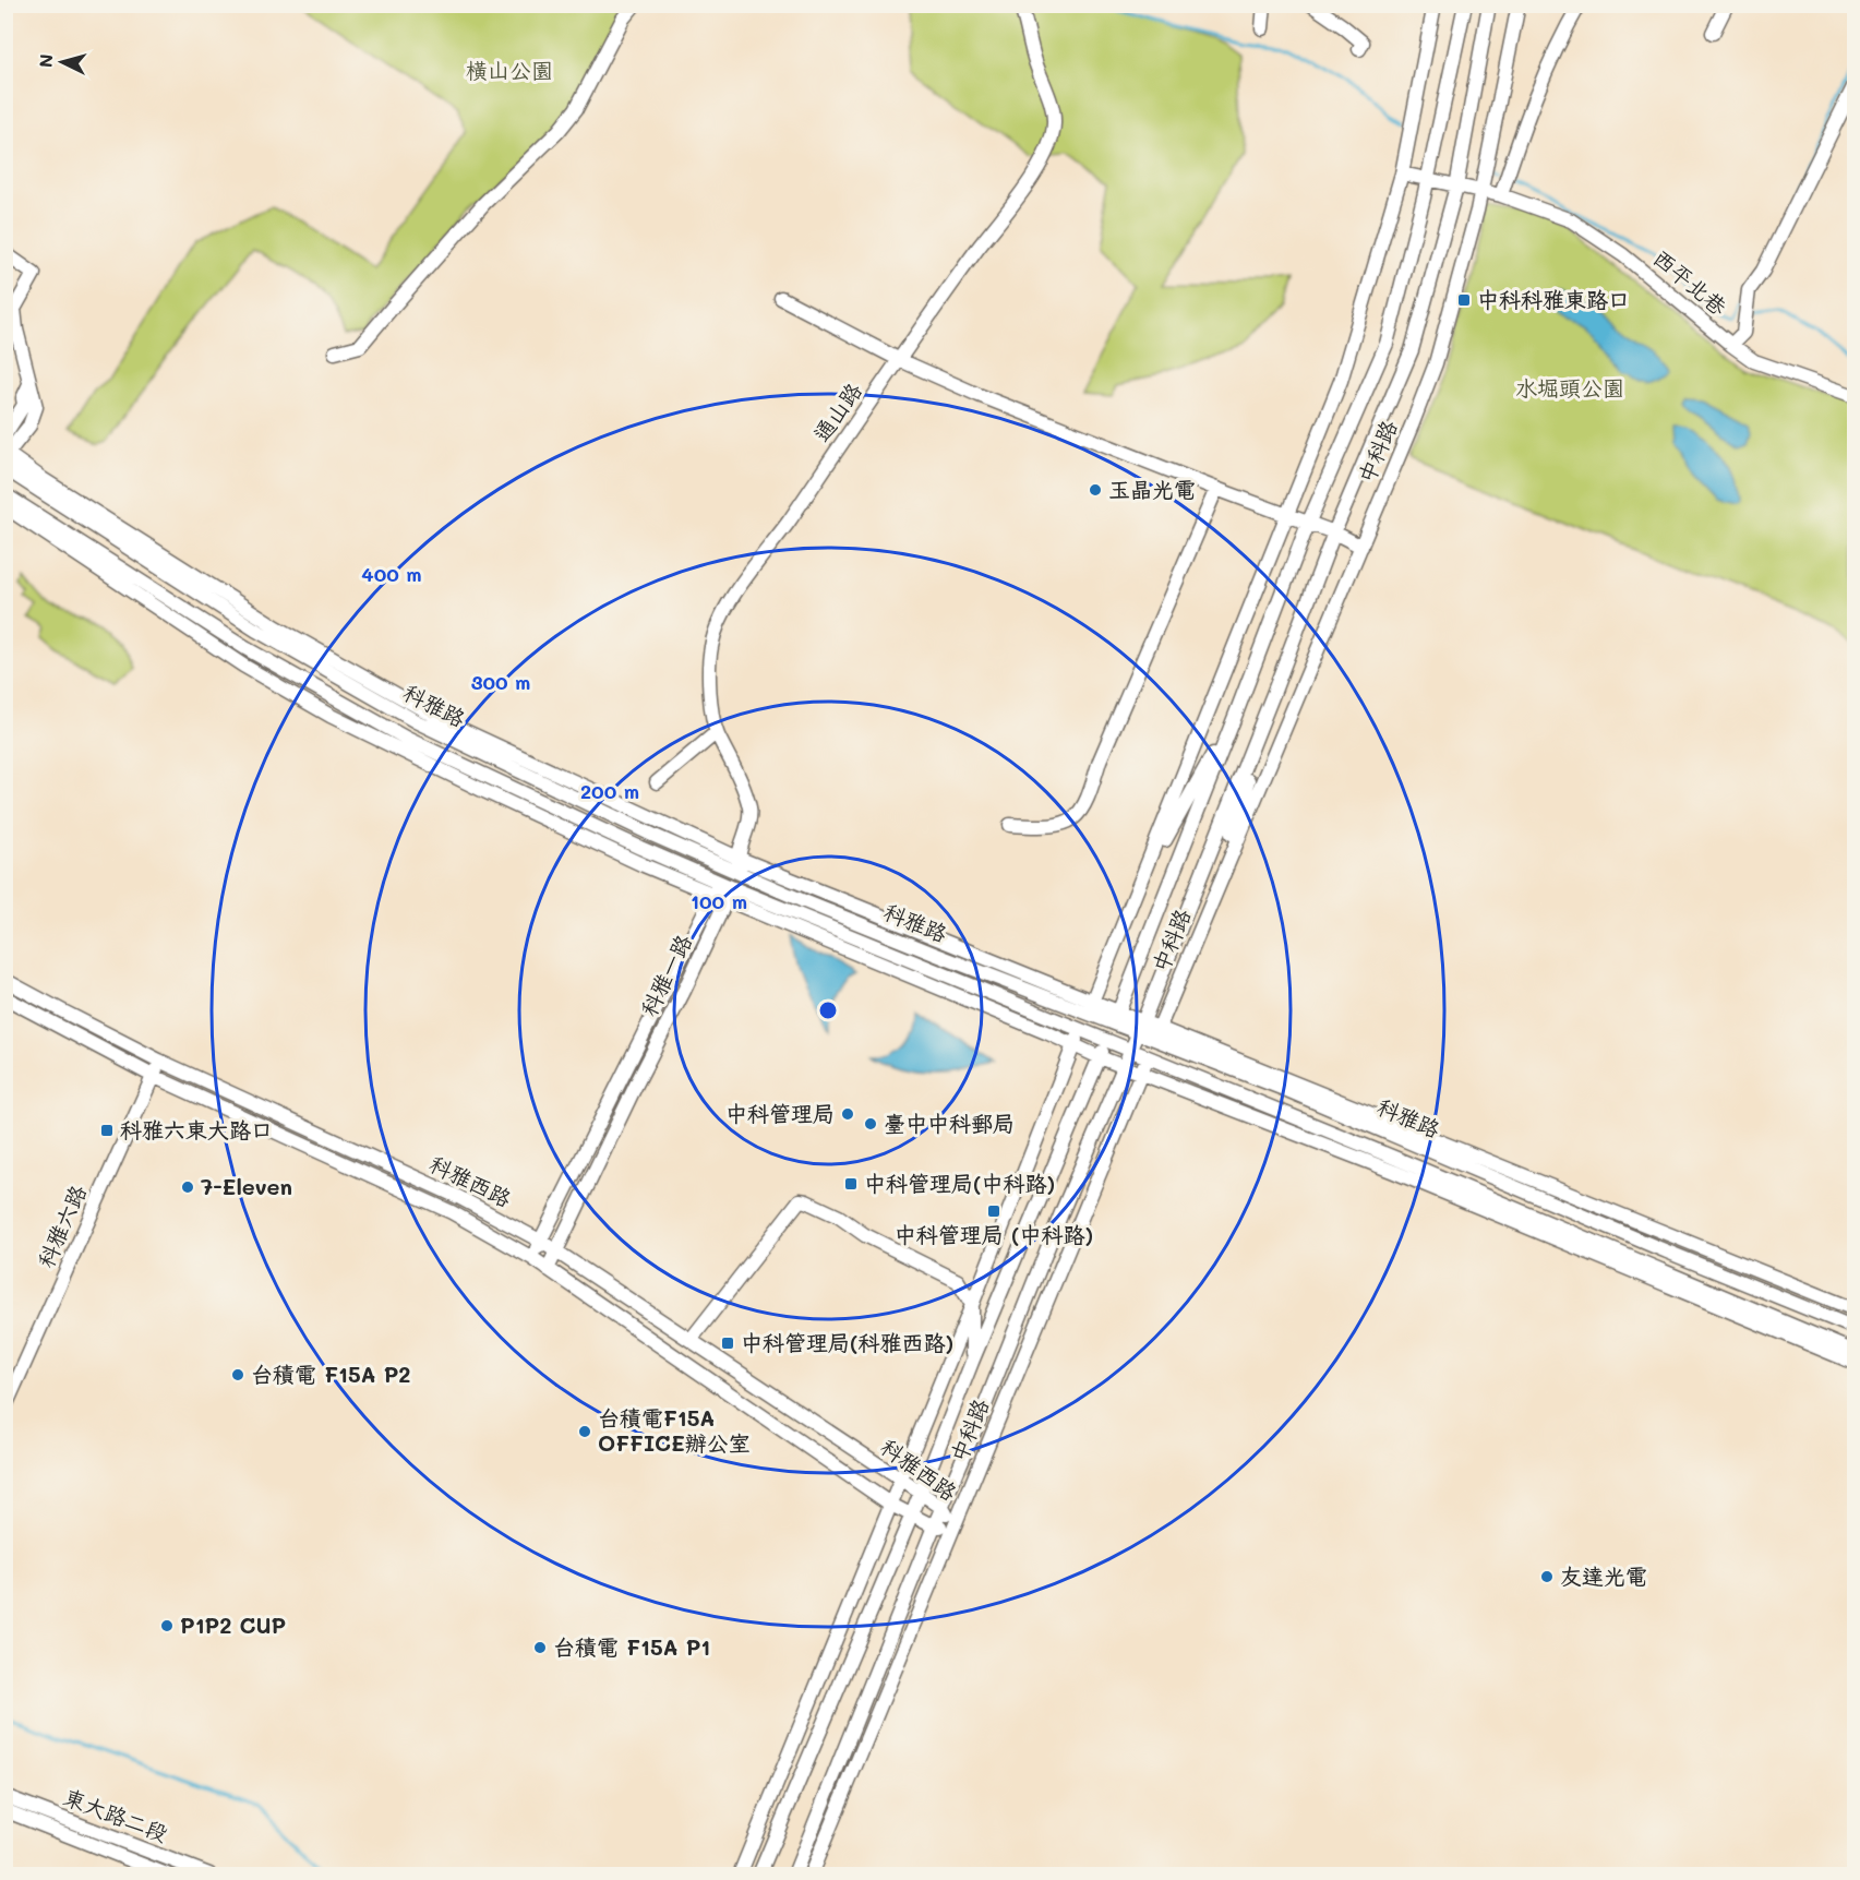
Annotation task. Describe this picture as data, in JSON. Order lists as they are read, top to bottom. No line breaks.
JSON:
{"streets":{"street":["西平北巷","通山路","中科路","科雅路","科雅一路","科雅西路","科雅六路","東大路二段"]},"crossings":[["西平北巷","中科路"],["通山路","科雅路"],["中科路","科雅路"],["中科路","科雅西路"],["科雅路","科雅一路"],["科雅一路","科雅西路"],["科雅西路","科雅六路"]],"parks":["橫山公園","水堀頭公園"],"places":{"transit":["中科科雅東路口","科雅六東大路口","中科管理局(中科路)","中科管理局 (中科路)","中科管理局(科雅西路)"],"other":["玉晶光電","中科管理局","臺中中科郵局","7-Eleven","台積電 F15A P2","台積電F15A OFFICE辦公室","友達光電","P1P2 CUP","台積電 F15A P1"]},"north":"left","rings":["400 m","300 m","200 m","100 m"]}
